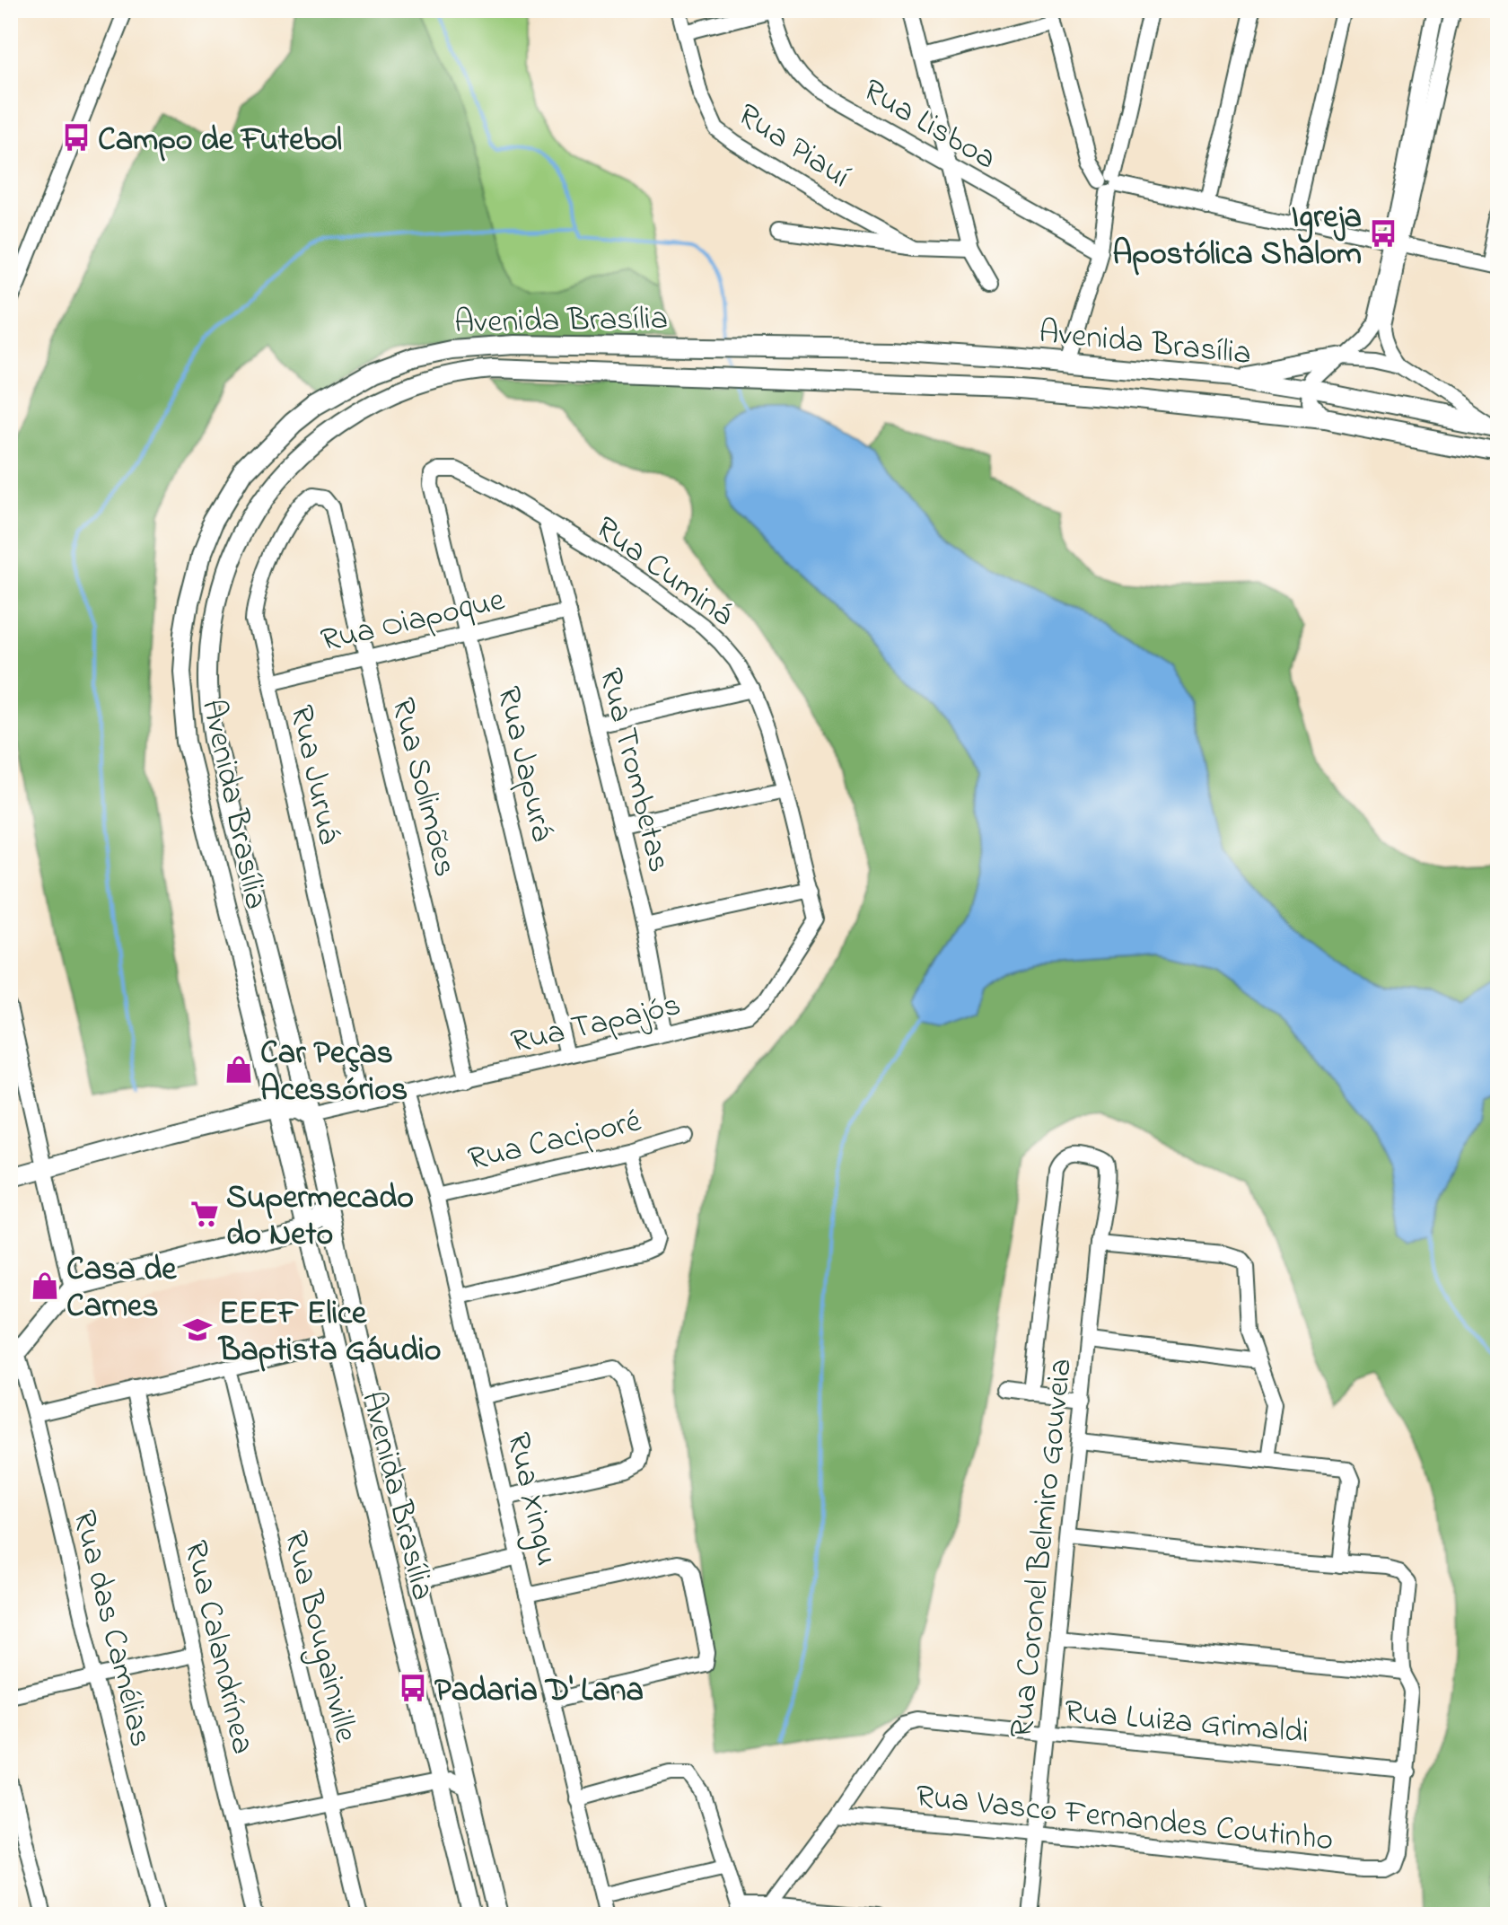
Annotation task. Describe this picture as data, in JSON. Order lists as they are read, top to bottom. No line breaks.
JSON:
{"streets":{"street":["Rua Lisboa","Rua Piauí","Avenida Brasília","Rua Cuminá","Rua Oiapoque","Rua Japurá","Rua Trombetas","Rua Juruá","Rua Solimões","Rua Tapajós","Rua Caciporé","Rua Xingu","Rua Coronel Belmiro Gouveia","Rua das Camélias","Rua Bougainville","Rua Calandrínea","Rua Luiza Grimaldi","Rua Vasco Fernandes Coutinho"]},"crossings":[["Avenida Brasília","Rua Tapajós"],["Rua Cuminá","Rua Japurá"],["Rua Cuminá","Rua Trombetas"],["Rua Cuminá","Rua Tapajós"],["Rua Oiapoque","Rua Japurá"],["Rua Oiapoque","Rua Trombetas"],["Rua Oiapoque","Rua Juruá"],["Rua Oiapoque","Rua Solimões"],["Rua Japurá","Rua Tapajós"],["Rua Trombetas","Rua Tapajós"],["Rua Juruá","Rua Solimões"],["Rua Juruá","Rua Tapajós"],["Rua Solimões","Rua Tapajós"],["Rua Tapajós","Rua Xingu"],["Rua Caciporé","Rua Xingu"],["Rua Coronel Belmiro Gouveia","Rua Luiza Grimaldi"],["Rua Coronel Belmiro Gouveia","Rua Vasco Fernandes Coutinho"],["Rua Luiza Grimaldi","Rua Vasco Fernandes Coutinho"]],"places":{"bus stop":["Campo de Futebol","Igreja Apostólica Shalom","Padaria D' Lana"],"shop":["Car Peças Acessórios","Casa de Carnes"],"supermarket":["Supermecado do Neto"],"school or university":["EEEF Elice Baptista Gáudio"]}}
